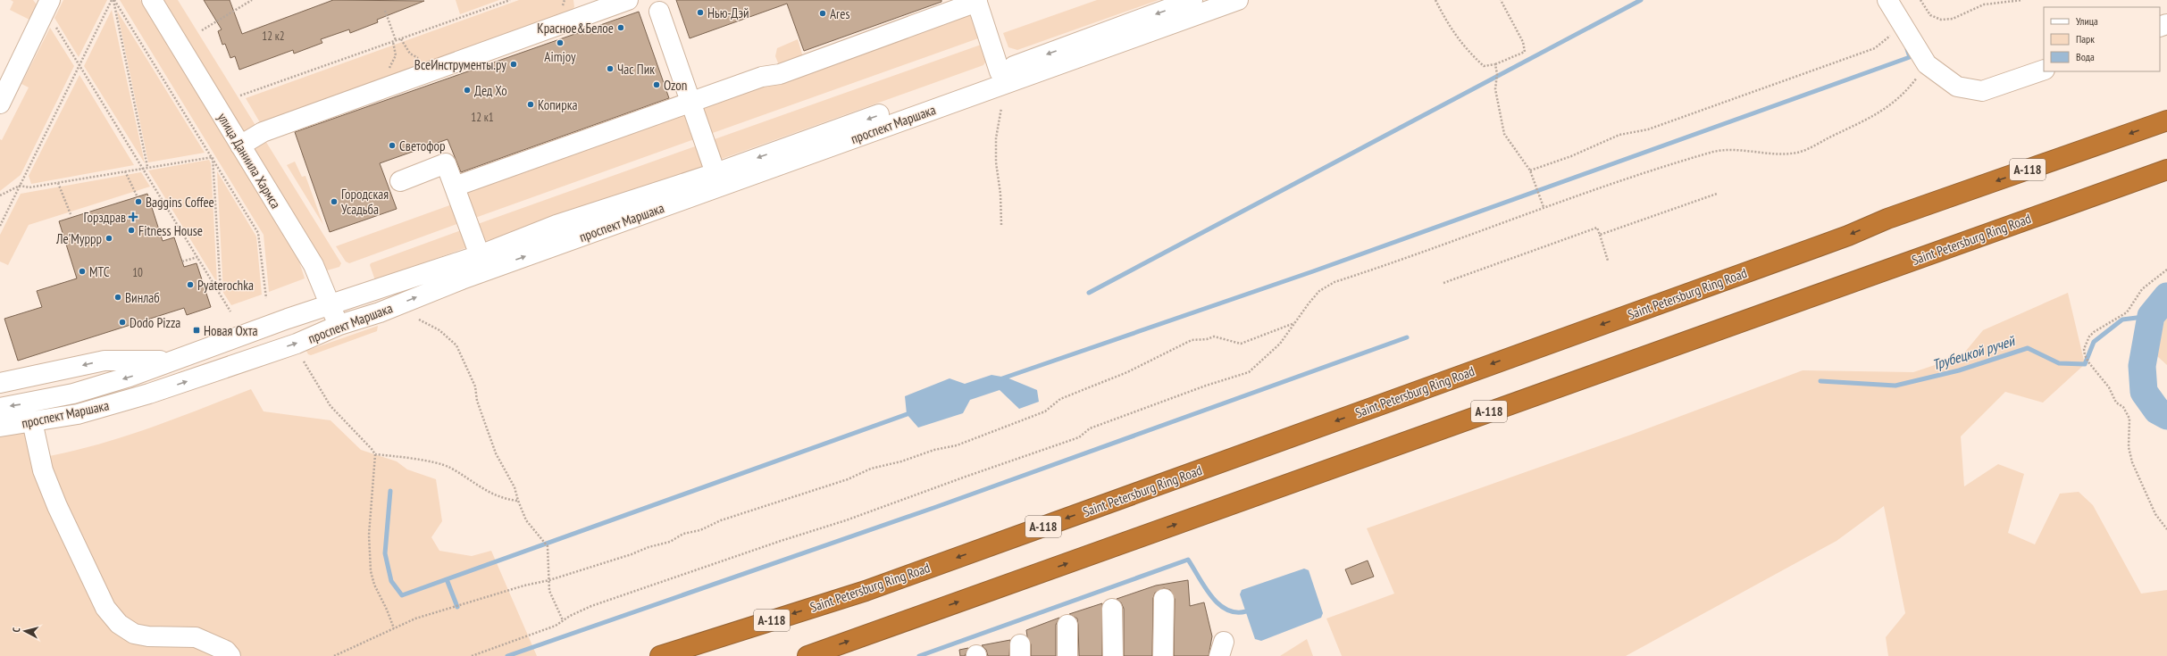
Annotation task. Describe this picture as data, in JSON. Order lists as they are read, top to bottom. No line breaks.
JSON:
{"streets":{"highway":["А-118","Saint Petersburg Ring Road"],"street":["проспект Маршака","улица Даниила Хармса"]},"crossings":[["проспект Маршака","улица Даниила Хармса"]],"water":["Трубецкой ручей"],"places":{"other":["Нью-Дэй","Ares","Красное&Белое","Aimjoy","ВсеИнструменты.ру","Час Пик","Ozon","Дед Хо","Копирка","Светофор","Baggins Coffee","Городская Усадьба","Fitness House","Ле'Муррр","МТС","Pyaterochka","Винлаб","Dodo Pizza"],"health":["Горздрав"],"transit":["Новая Охта"]},"house_numbers":["12 к2","12 к1","10"],"legend":["Улица","Парк","Вода"],"north":"left"}
